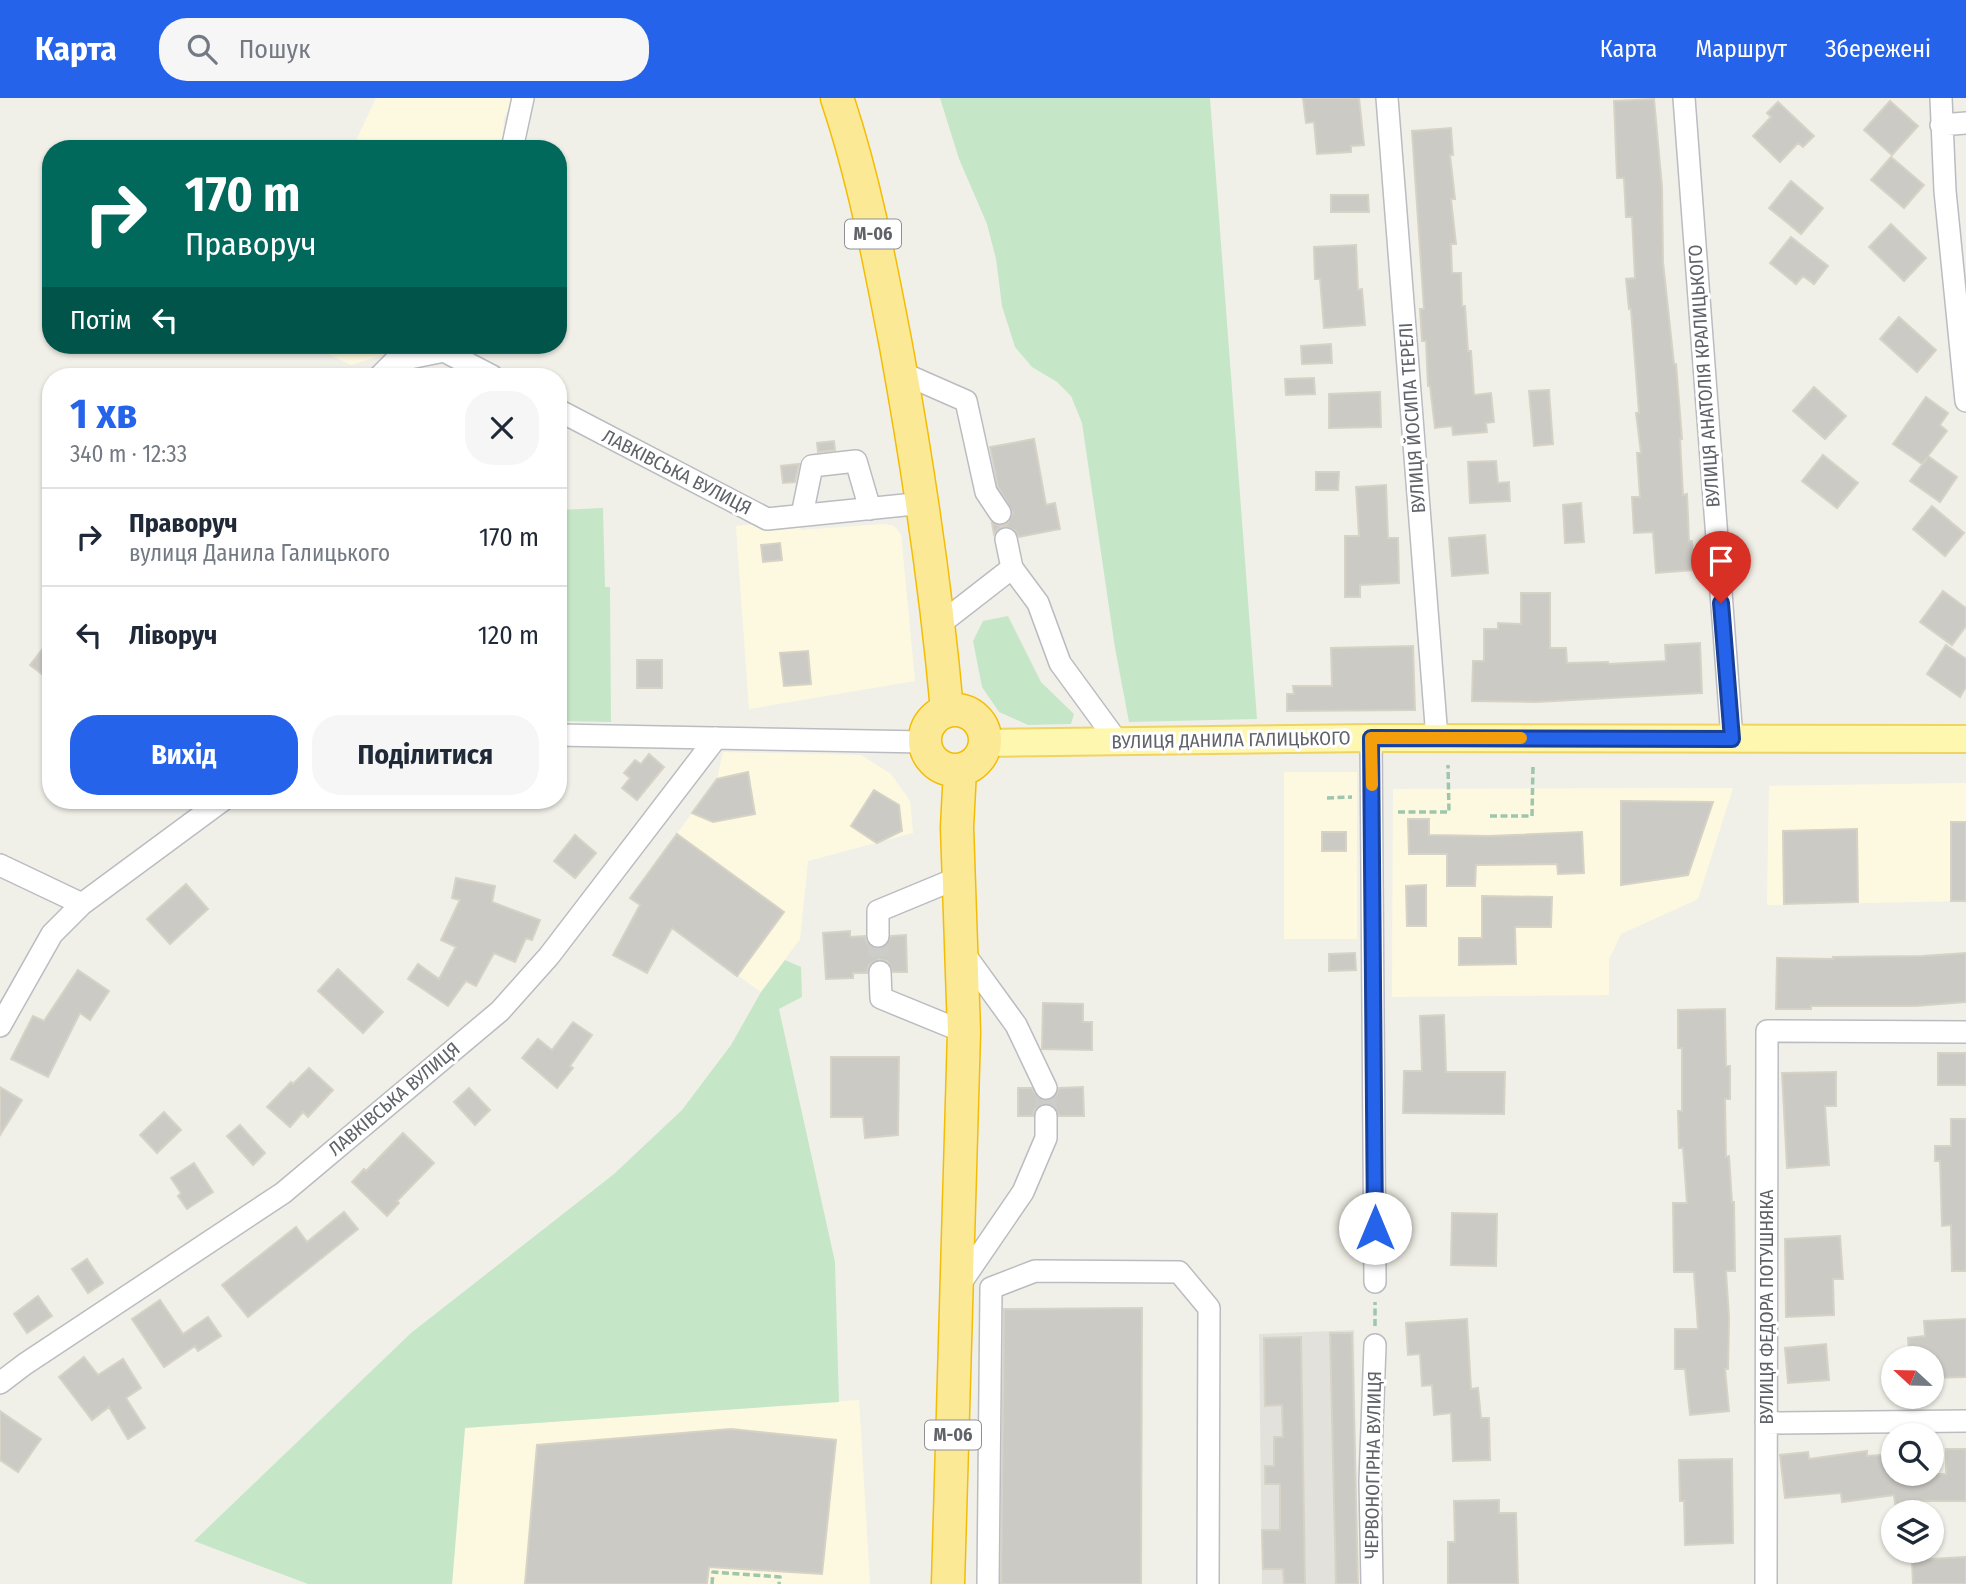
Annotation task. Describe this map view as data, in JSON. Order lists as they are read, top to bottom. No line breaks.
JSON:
{"streets":{"highway":["М-06"],"main road":["ВУЛИЦЯ ДАНИЛА ГАЛИЦЬКОГО"],"street":["ВУЛИЦЯ АНАТОЛІЯ КРАЛИЦЬКОГО","ВУЛИЦЯ ЙОСИПА ТЕРЕЛІ","ЛАВКІВСЬКА ВУЛИЦЯ","ВУЛИЦЯ ФЕДОРА ПОТУШНЯКА","ЧЕРВОНОГІРНА ВУЛИЦЯ"]},"crossings":[["М-06","ЛАВКІВСЬКА ВУЛИЦЯ"],["М-06","ВУЛИЦЯ ДАНИЛА ГАЛИЦЬКОГО"],["ВУЛИЦЯ АНАТОЛІЯ КРАЛИЦЬКОГО","ВУЛИЦЯ ДАНИЛА ГАЛИЦЬКОГО"],["ВУЛИЦЯ ЙОСИПА ТЕРЕЛІ","ВУЛИЦЯ ДАНИЛА ГАЛИЦЬКОГО"]],"north":"left","page":{"header":"Карта","search":"Пошук","nav":["Карта","Маршрут","Збережені"],"turn":["170 m","Праворуч"],"then":"Потім","heading":["1 хв","340 m · 12:33"],"list":[{"name":"Праворуч","note":"вулиця Данила Галицького","value":"170 m"},{"name":"Ліворуч","value":"120 m"}],"buttons":["Вихід","Поділитися"]}}
